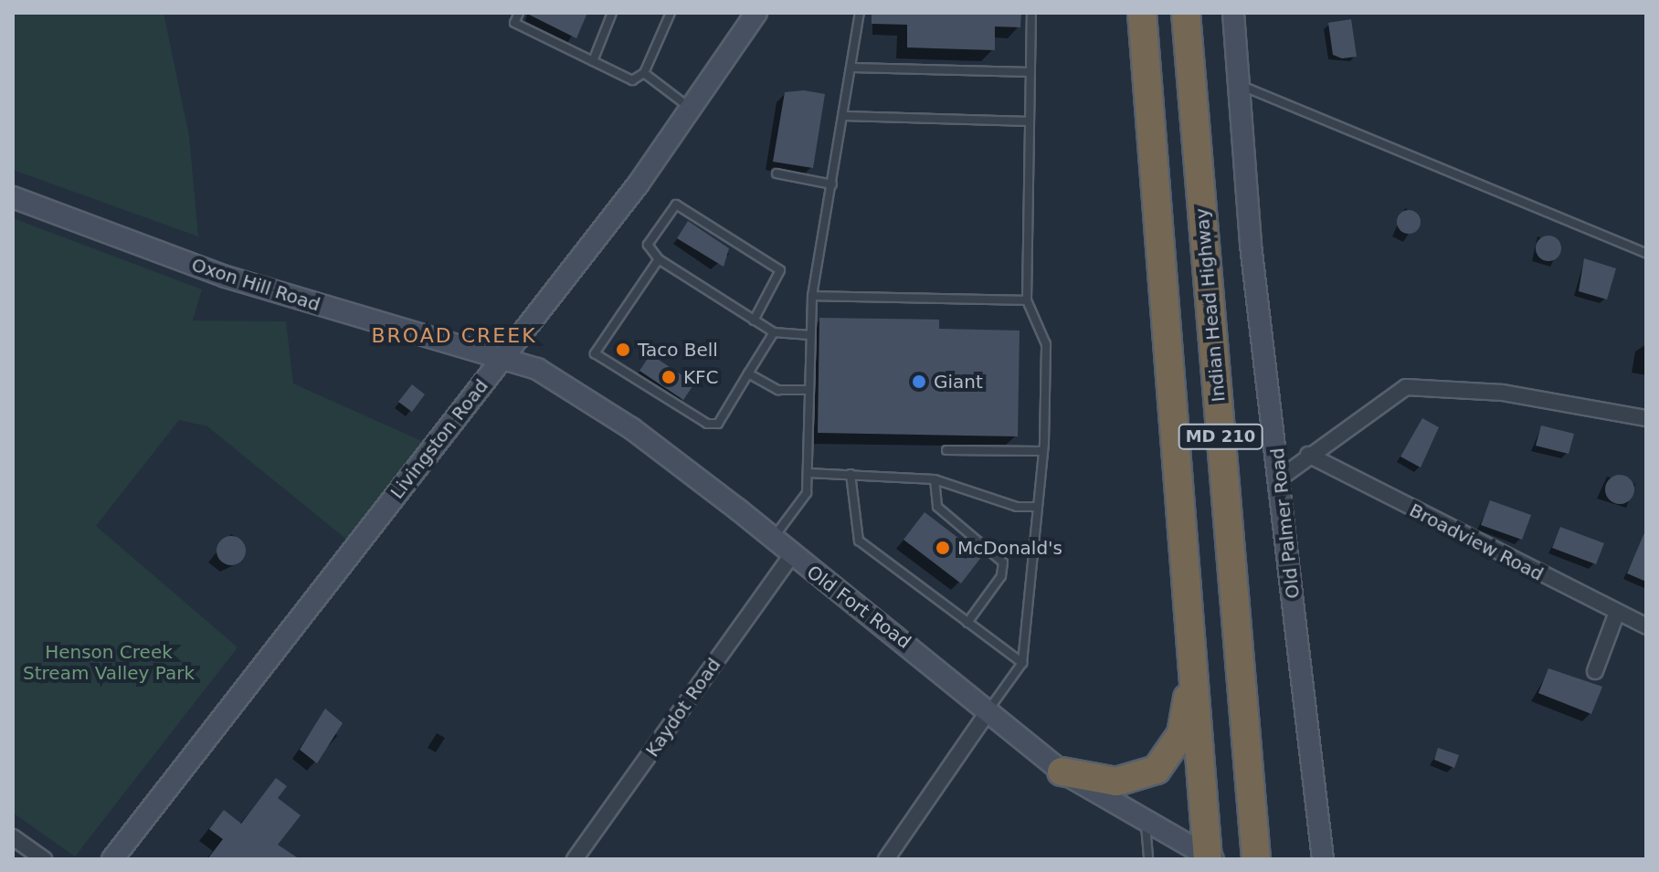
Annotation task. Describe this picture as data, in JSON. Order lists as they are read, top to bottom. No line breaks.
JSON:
{"streets":{"highway":["Indian Head Highway","MD 210"],"main road":["Oxon Hill Road","Livingston Road","Old Palmer Road","Old Fort Road"],"street":["Broadview Road","Kaydot Road"]},"crossings":[["Oxon Hill Road","Livingston Road"],["Oxon Hill Road","Old Fort Road"],["MD 210","Old Fort Road"],["Livingston Road","Old Fort Road"],["Old Fort Road","Kaydot Road"]],"districts":["BROAD CREEK"],"parks":["Henson Creek Stream Valley Park"],"places":["Taco Bell","KFC","Giant","McDonald's"]}
